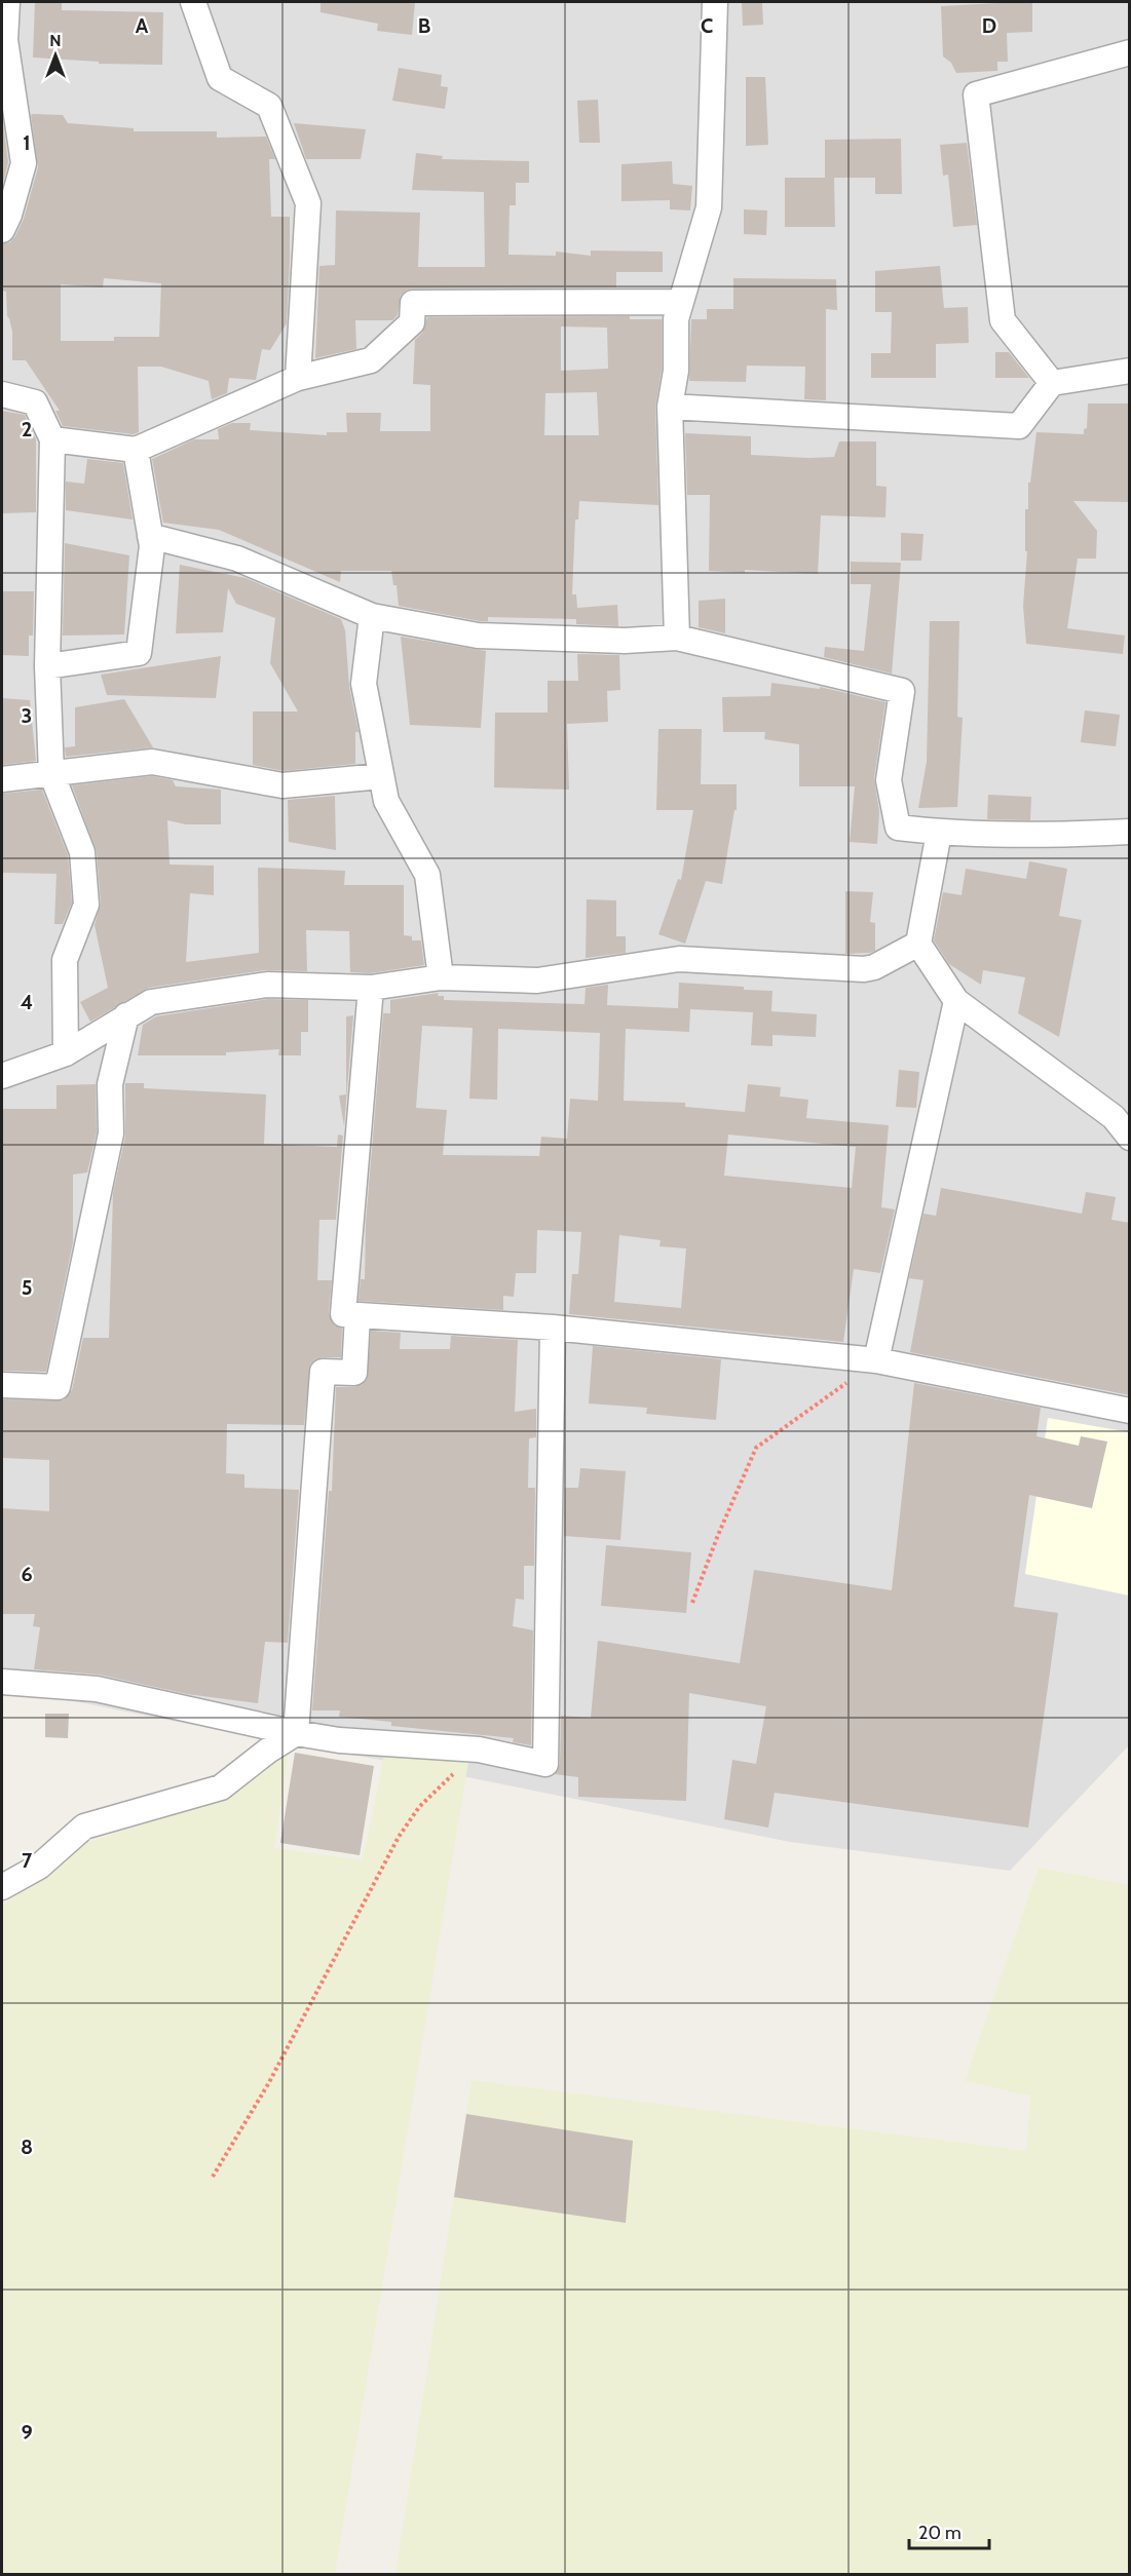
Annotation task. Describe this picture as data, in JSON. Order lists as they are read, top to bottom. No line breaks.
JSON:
{"scale_bar":"20 m","north":"top","grid":{"columns":["A","B","C","D"],"rows":["1","2","3","4","5","6","7","8","9"]}}
